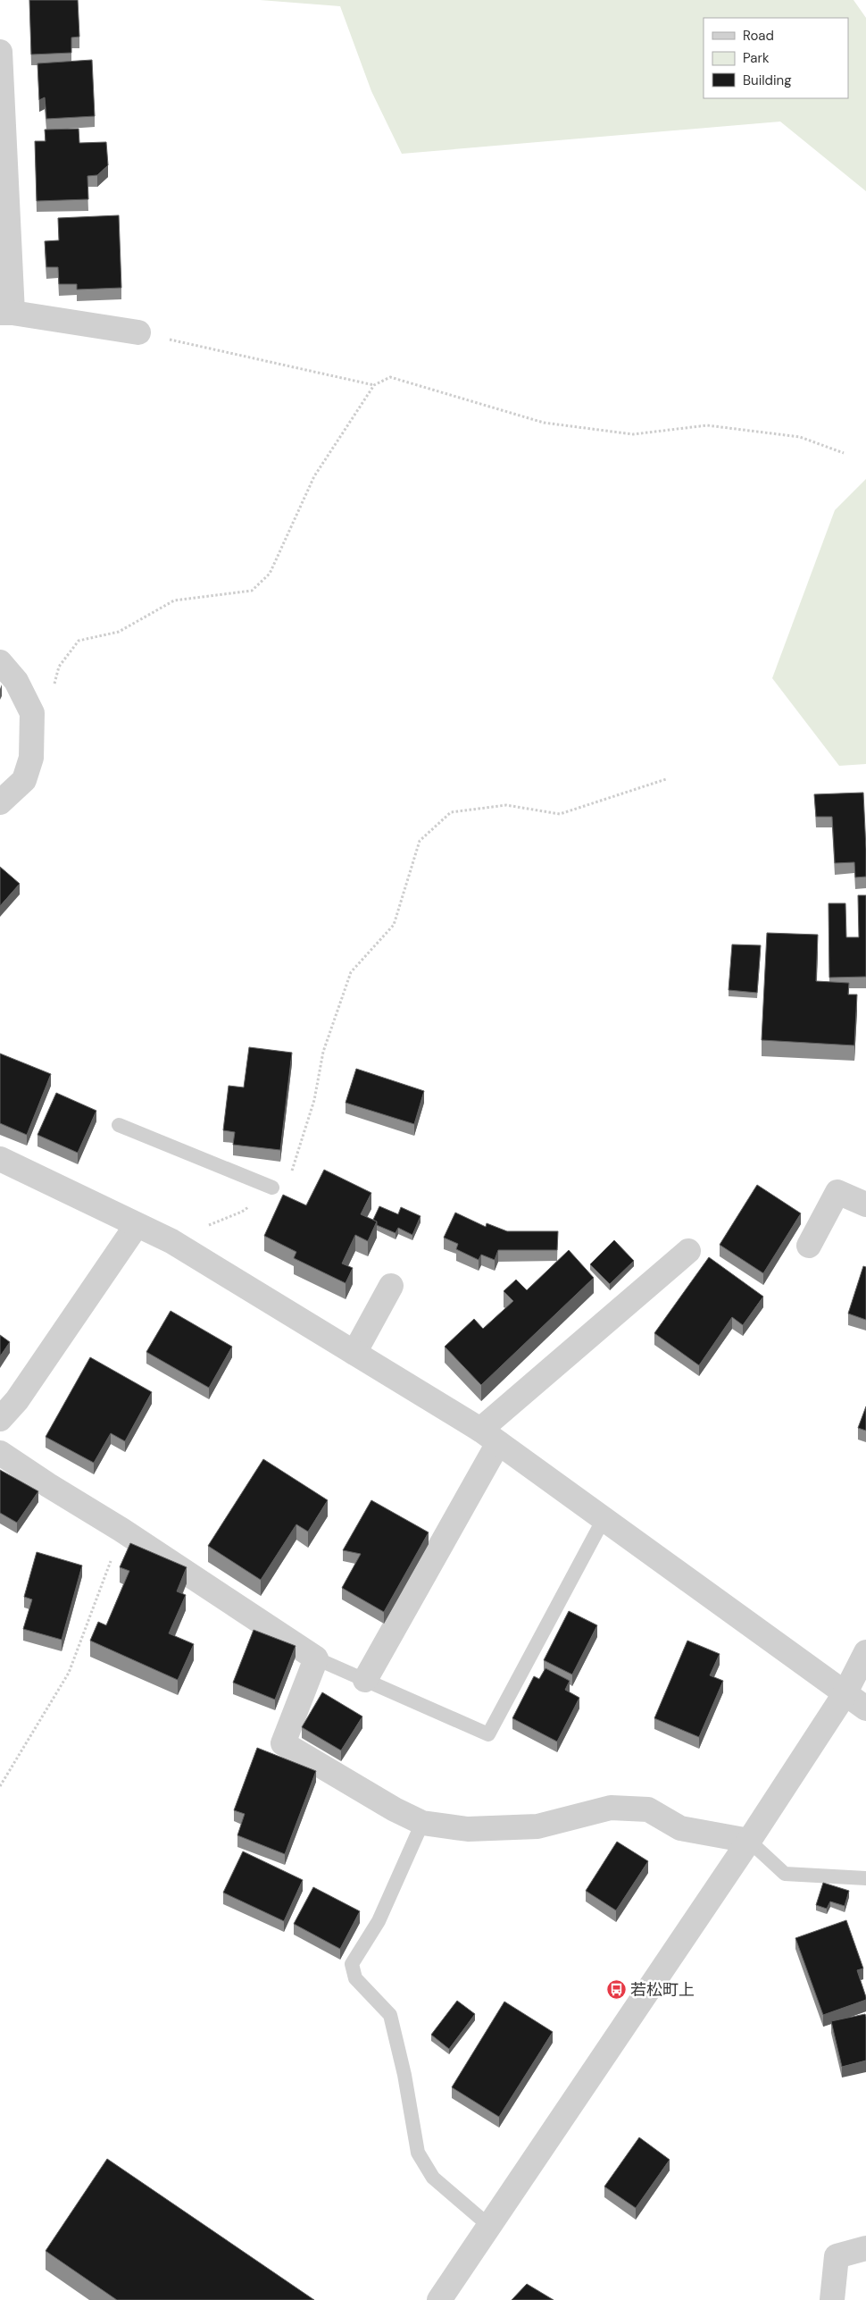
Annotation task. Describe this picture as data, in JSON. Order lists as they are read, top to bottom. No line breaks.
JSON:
{"places":{"bus stop":["若松町上"]},"legend":["Road","Park","Building"]}
